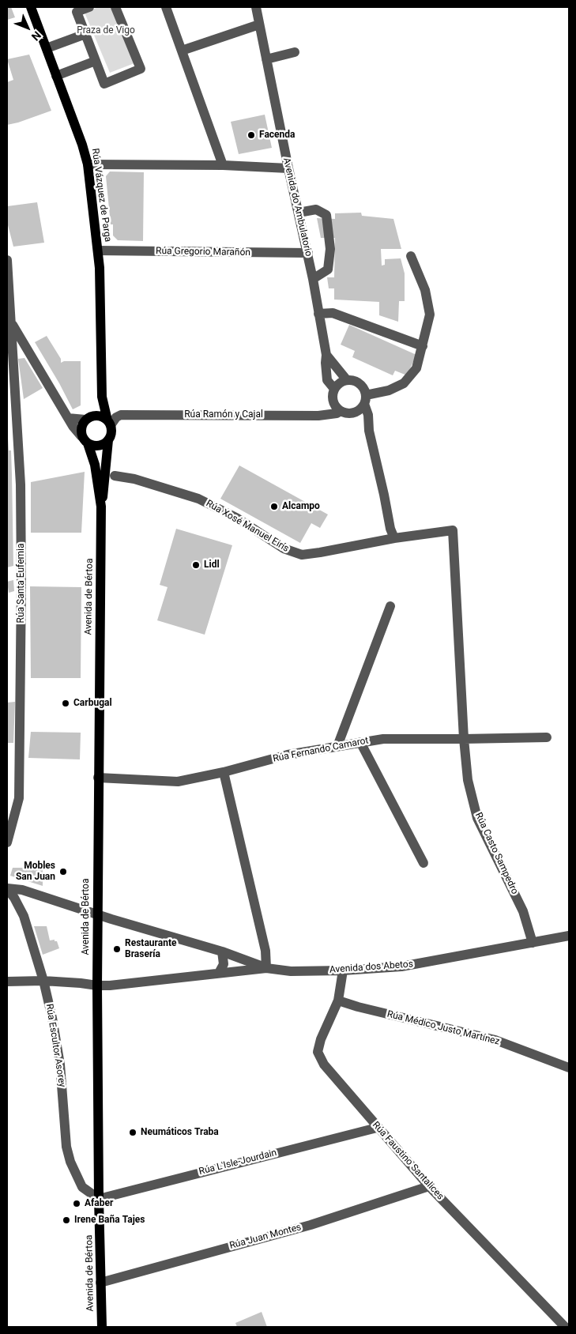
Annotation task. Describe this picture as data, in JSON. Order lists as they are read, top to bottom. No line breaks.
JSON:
{"streets":{"main road":["Rúa Vázquez de Parga","Avenida de Bértoa"],"street":["Avenida do Ambulatorio","Rúa Gregorio Marañón","Rúa Ramón y Cajal","Rúa Xosé Manuel Eirís","Rúa Santa Eufemia","Rúa Fernando Camarot","Rúa Casto Sampedro","Avenida dos Abetos","Rúa Médico Justo Martínez","Rúa Escultor Asorey","Rúa Faustino Santalices","Rúa L'Isle-Jourdain","Rúa Juan Montes"]},"crossings":[["Rúa Vázquez de Parga","Rúa Gregorio Marañón"],["Rúa Vázquez de Parga","Rúa Ramón y Cajal"],["Rúa Vázquez de Parga","Avenida de Bértoa"],["Avenida do Ambulatorio","Rúa Gregorio Marañón"],["Avenida do Ambulatorio","Rúa Ramón y Cajal"],["Rúa Ramón y Cajal","Avenida de Bértoa"],["Rúa Xosé Manuel Eirís","Rúa Casto Sampedro"],["Avenida de Bértoa","Rúa Fernando Camarot"],["Avenida de Bértoa","Avenida dos Abetos"],["Avenida de Bértoa","Rúa Escultor Asorey"],["Avenida de Bértoa","Rúa L'Isle-Jourdain"],["Avenida de Bértoa","Rúa Juan Montes"],["Rúa Fernando Camarot","Rúa Casto Sampedro"],["Rúa Casto Sampedro","Avenida dos Abetos"],["Avenida dos Abetos","Rúa Escultor Asorey"],["Avenida dos Abetos","Rúa Faustino Santalices"],["Rúa Médico Justo Martínez","Rúa Faustino Santalices"],["Rúa Escultor Asorey","Rúa L'Isle-Jourdain"],["Rúa Faustino Santalices","Rúa L'Isle-Jourdain"],["Rúa Faustino Santalices","Rúa Juan Montes"]],"parks":["Praza de Vigo"],"places":["Facenda","Alcampo","Lidl","Carbugal","Mobles San Juan","Restaurante Brasería","Neumáticos Traba","Afaber","Irene Baña Tajes"],"north":"bottom right"}
